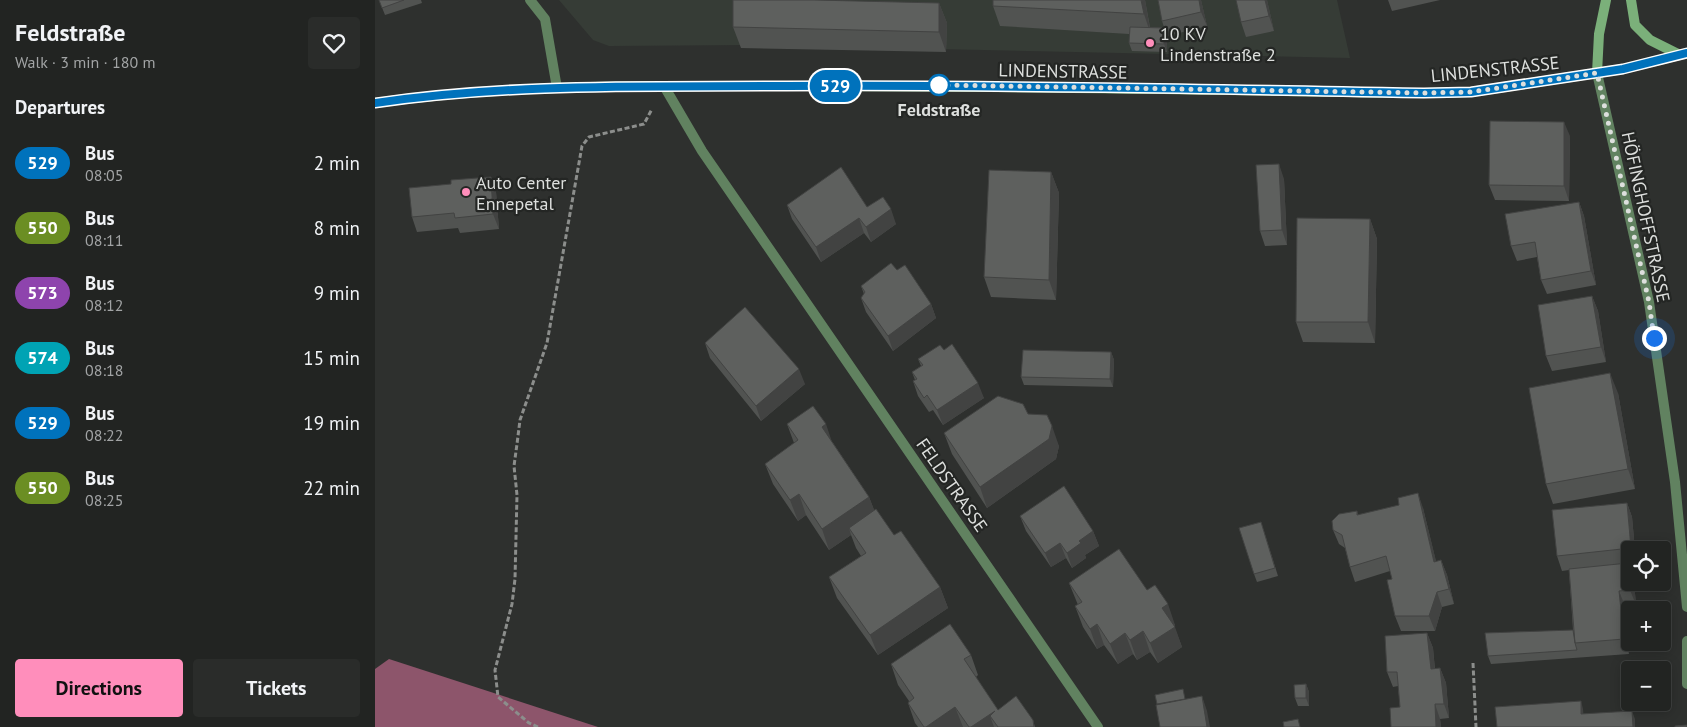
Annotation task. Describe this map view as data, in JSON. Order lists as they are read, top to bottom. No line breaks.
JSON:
{"streets":{"main road":["LINDENSTRASSE"],"street":["HÖFINGHOFFSTRASSE","FELDSTRASSE"]},"crossings":[["LINDENSTRASSE","HÖFINGHOFFSTRASSE"],["LINDENSTRASSE","FELDSTRASSE"]],"places":["10 KV Lindenstraße 2","Feldstraße","Auto Center Ennepetal"],"lines":["bus line 529"],"page":{"heading":[["Feldstraße","Walk · 3 min · 180 m"],"Departures"],"on_map":"529","list":[{"mark":"529","name":"Bus","note":"08:05","value":"2 min"},{"mark":"550","name":"Bus","note":"08:11","value":"8 min"},{"mark":"573","name":"Bus","note":"08:12","value":"9 min"},{"mark":"574","name":"Bus","note":"08:18","value":"15 min"},{"mark":"529","name":"Bus","note":"08:22","value":"19 min"},{"mark":"550","name":"Bus","note":"08:25","value":"22 min"}],"map_buttons":["+","−"],"buttons":["Directions","Tickets"]}}
